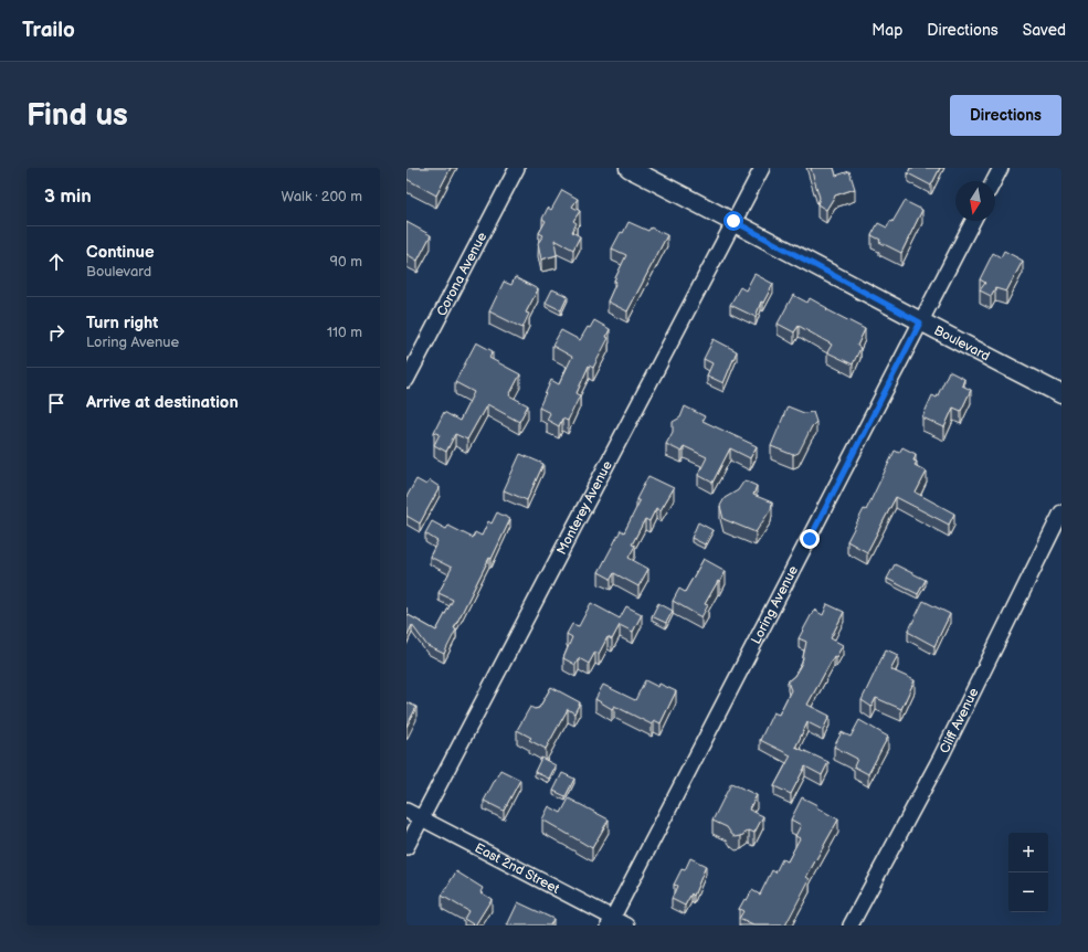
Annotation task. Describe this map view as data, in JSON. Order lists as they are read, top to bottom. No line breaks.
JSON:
{"streets":{"street":["Corona Avenue","Boulevard","Monterey Avenue","Loring Avenue","Cliff Avenue","East 2nd Street"]},"crossings":[["Boulevard","Monterey Avenue"],["Boulevard","Loring Avenue"],["Monterey Avenue","East 2nd Street"],["Loring Avenue","East 2nd Street"]],"north":"bottom","page":{"header":"Trailo","nav":["Map","Directions","Saved"],"buttons":"Directions","title":"Find us","heading":["3 min","Walk · 200 m"],"list":[["Continue","Boulevard","90 m"],["Turn right","Loring Avenue","110 m"],"Arrive at destination"],"map_buttons":["+","−"]}}
